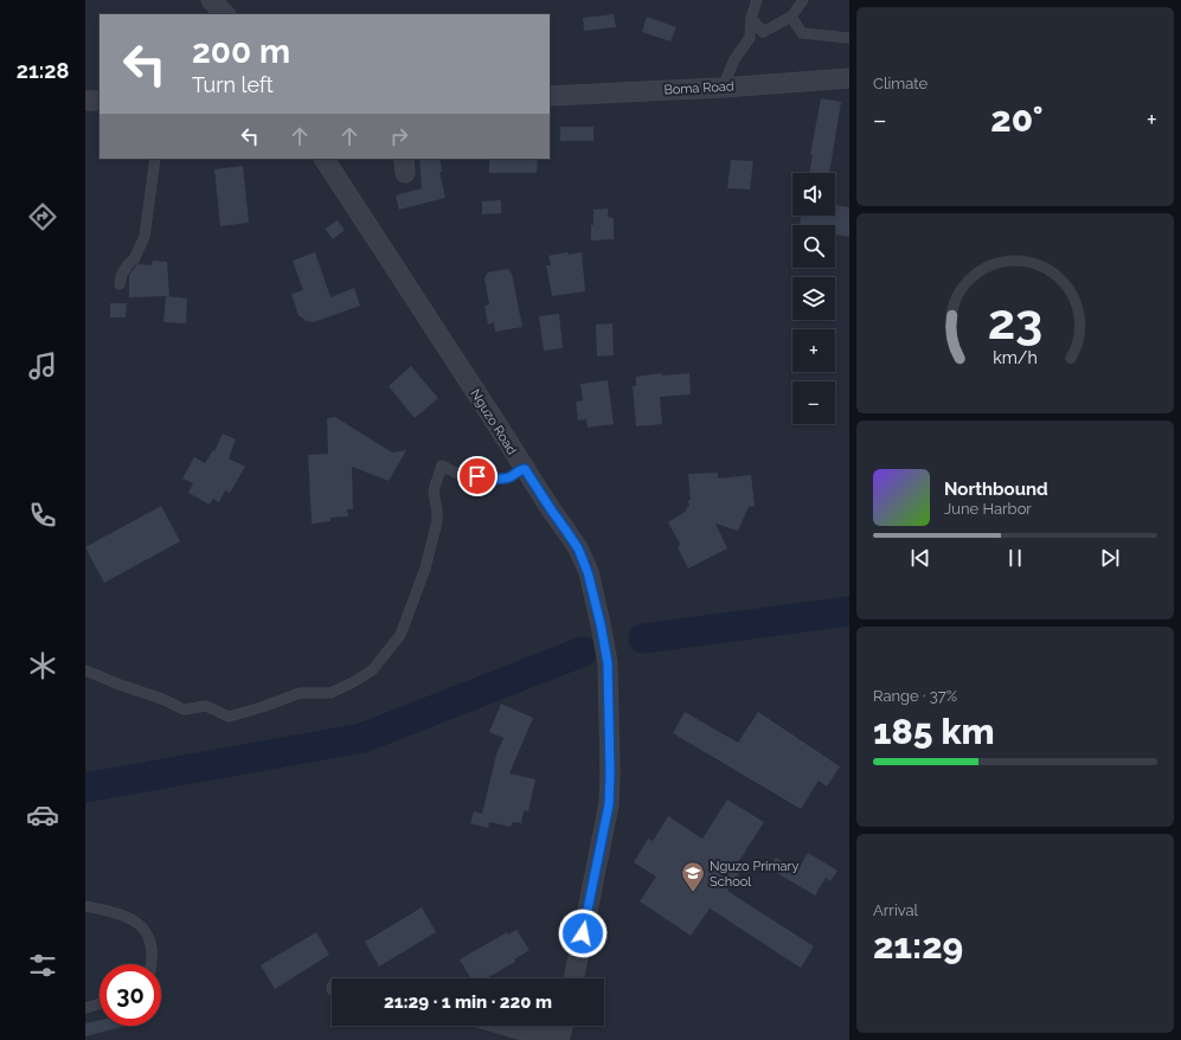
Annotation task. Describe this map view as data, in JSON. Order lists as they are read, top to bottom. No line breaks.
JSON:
{"streets":{"street":["Boma Road","Nguzo Road"]},"places":{"school or university":["Nguzo Primary School"]},"page":{"tabs":"21:28","tile":["Climate",["Range · 37%","185 km"],["Arrival","21:29"]],"turn":["200 m","Turn left"],"heat":["−","20°","+"],"map_buttons":["+","−"],"song":["Northbound","June Harbor"],"limit":"30","trip":"21:29 · 1 min · 220 m","gauge":["23","km/h"]}}
